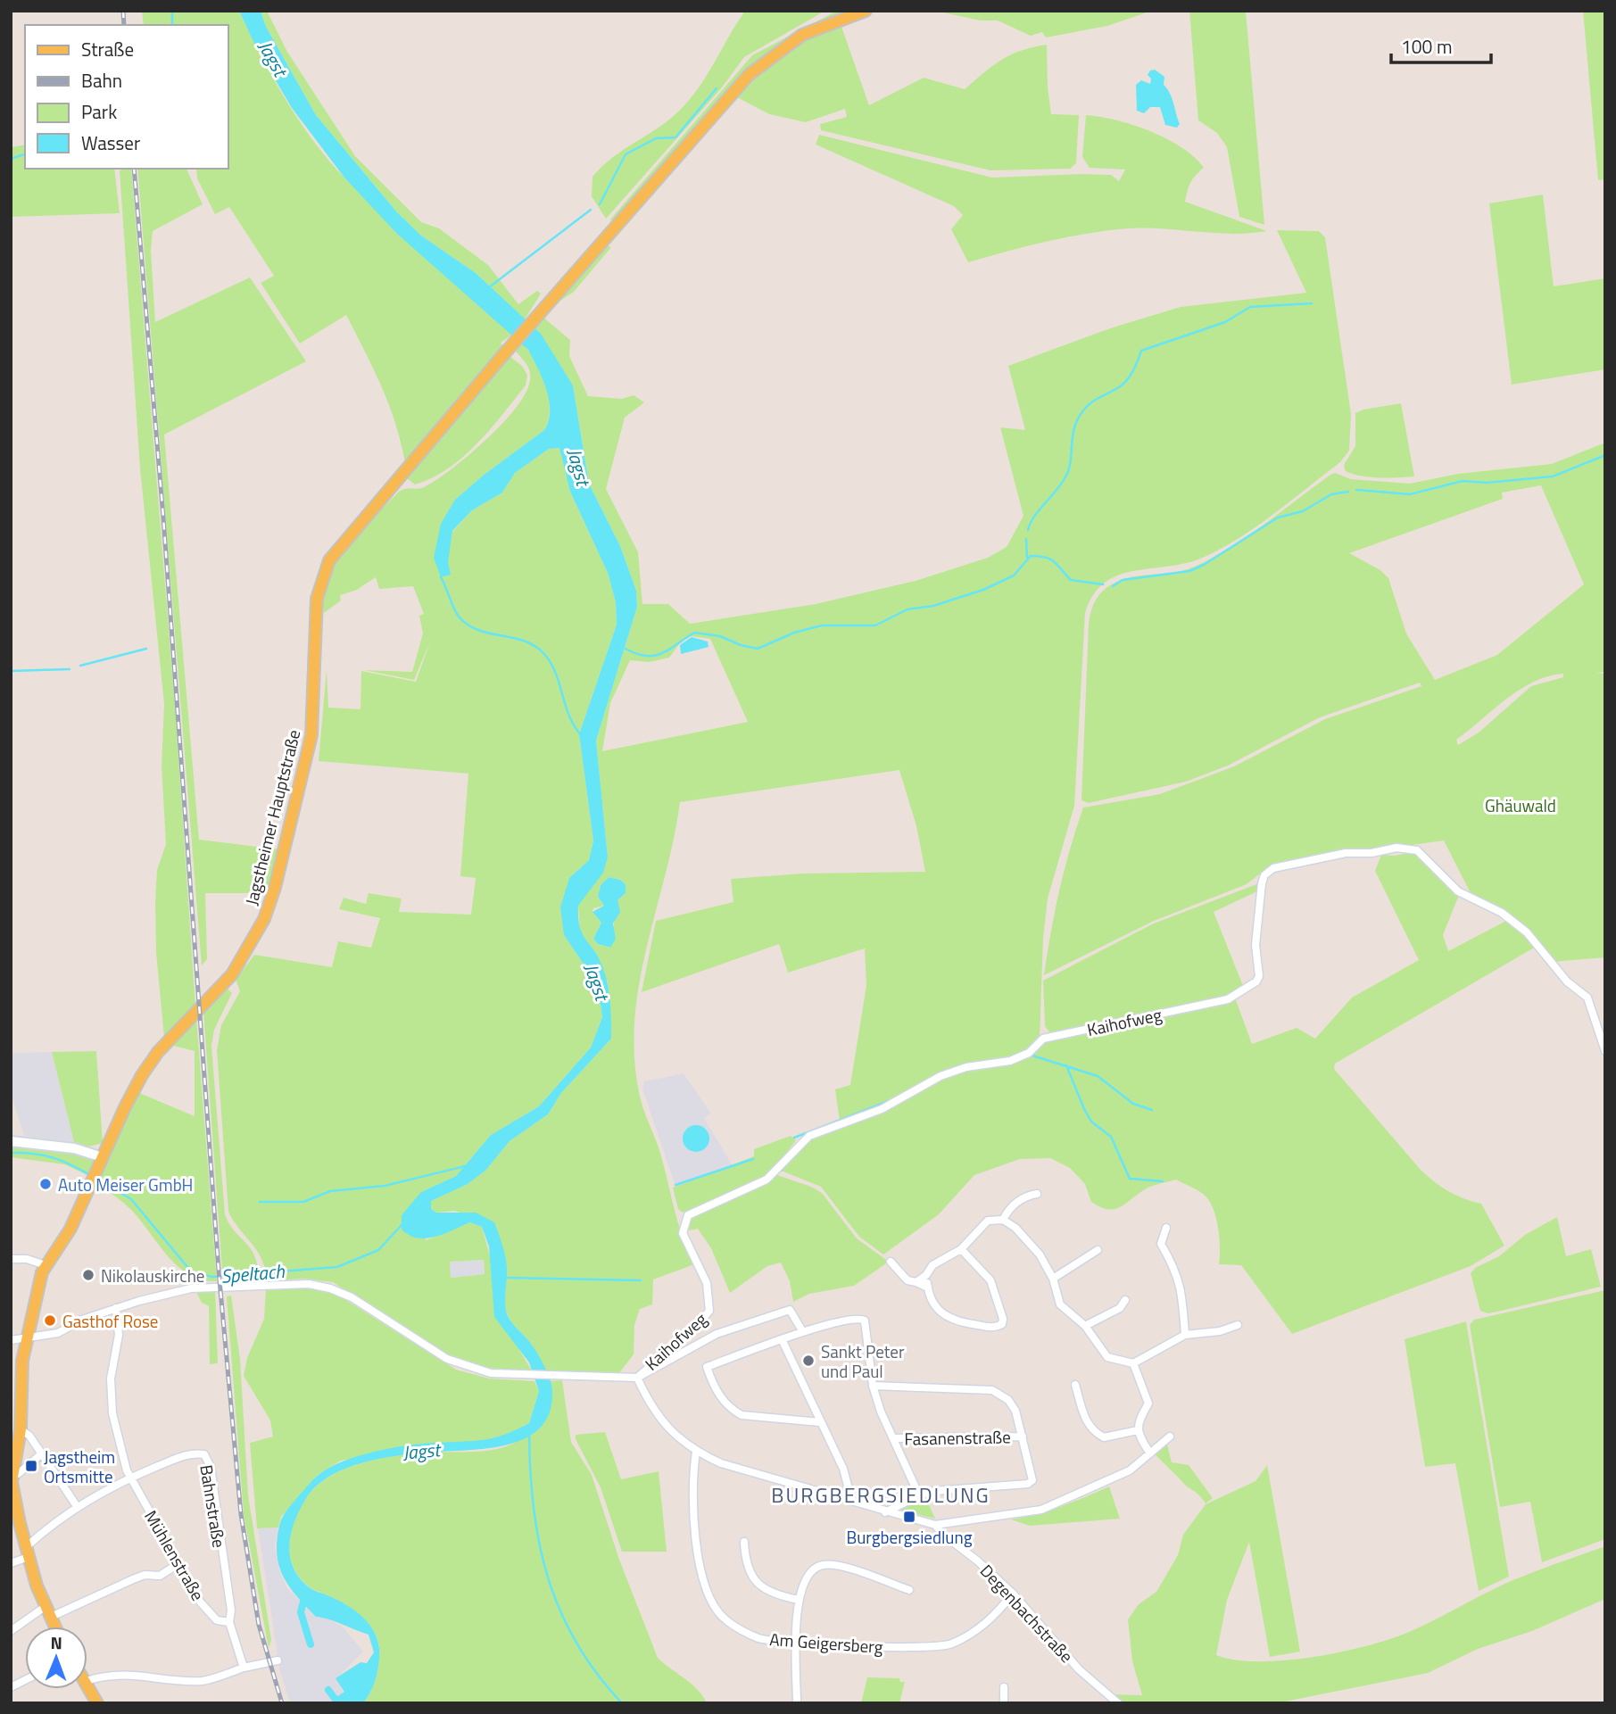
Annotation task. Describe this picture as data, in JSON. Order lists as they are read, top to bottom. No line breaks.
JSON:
{"streets":{"main road":["Jagstheimer Hauptstraße"],"street":["Kaihofweg","Fasanenstraße","Bahnstraße","Mühlenstraße","Degenbachstraße","Am Geigersberg"]},"crossings":[["Jagstheimer Hauptstraße","Bahnstraße"],["Bahnstraße","Mühlenstraße"],["Degenbachstraße","Am Geigersberg"]],"districts":["BURGBERGSIEDLUNG"],"water":["Jagst","Speltach"],"parks":["Ghäuwald"],"places":{"other":["Auto Meiser GmbH","Nikolauskirche","Gasthof Rose","Sankt Peter und Paul"],"transit":["Jagstheim Ortsmitte","Burgbergsiedlung"]},"legend":["Straße","Bahn","Park","Wasser"],"scale_bar":"100 m","north":"top"}
